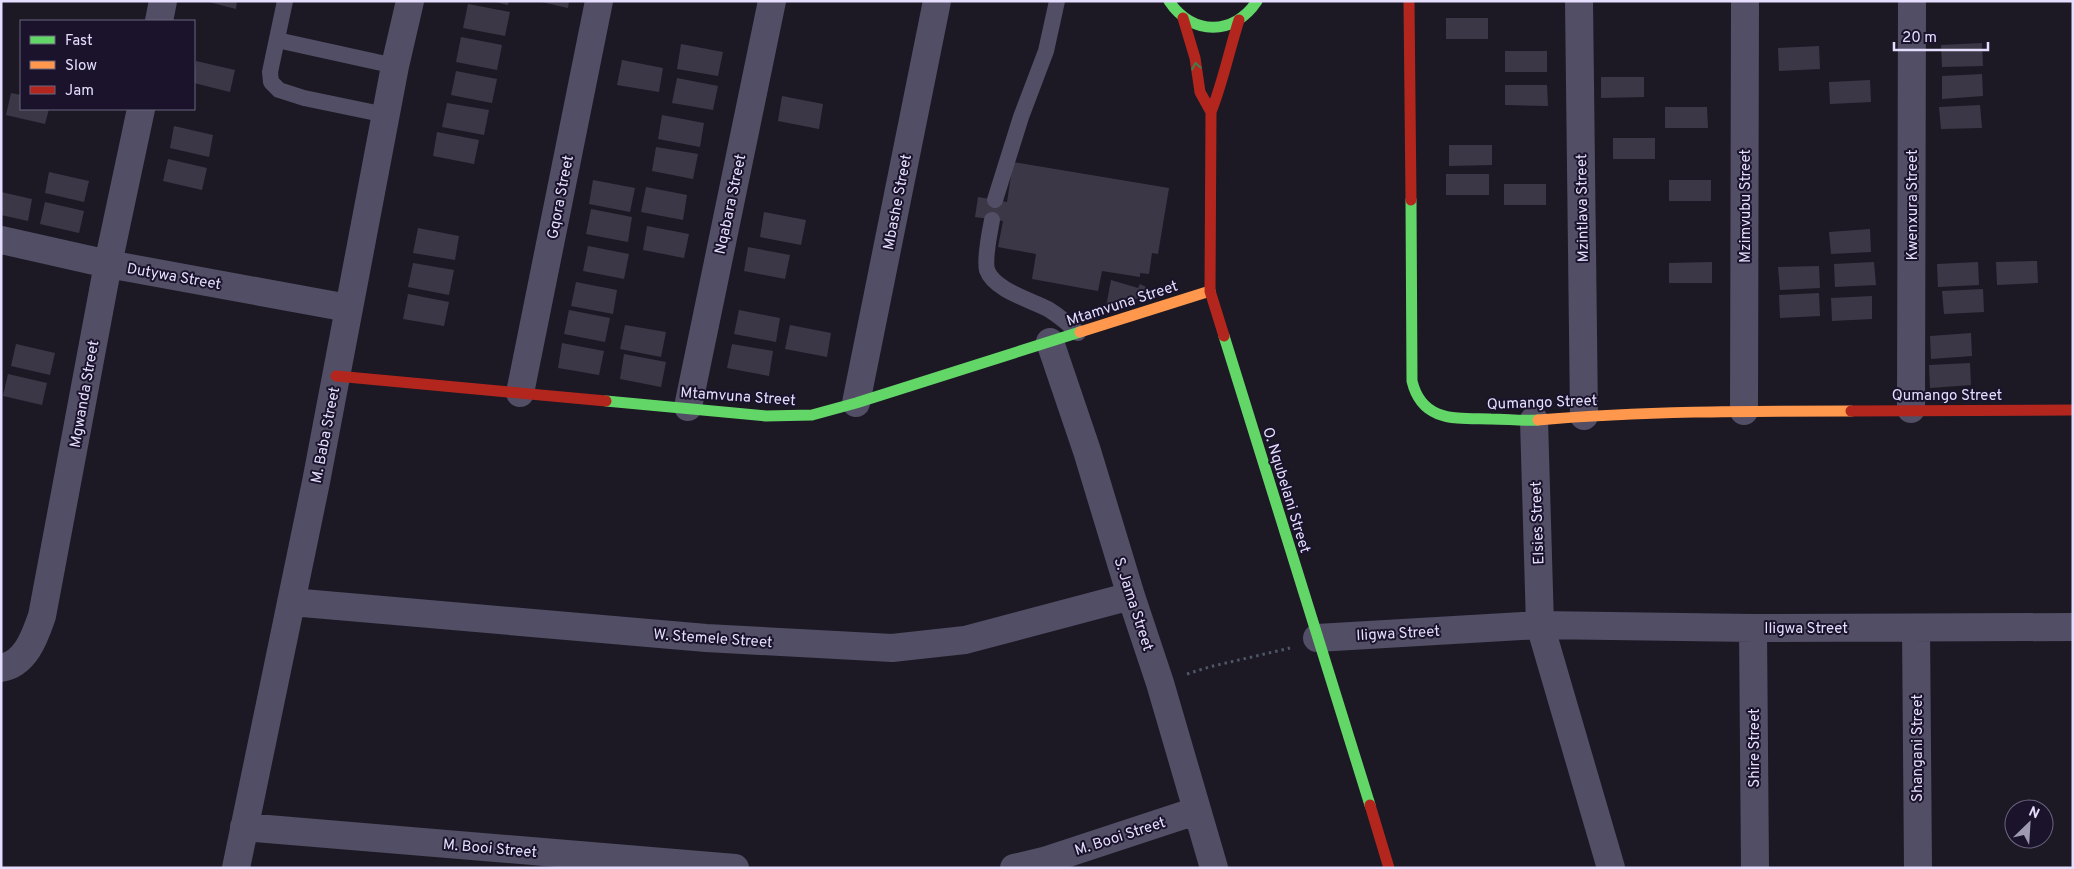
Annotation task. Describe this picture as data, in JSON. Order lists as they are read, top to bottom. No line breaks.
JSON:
{"streets":{"street":["Gqora Street","Mbashe Street","Nqabara Street","Kwenxura Street","Mzimvubu Street","Mzintlava Street","Dutywa Street","Mtamvuna Street","Mgwanda Street","Qumango Street","M. Baba Street","O. Nqubelani Street","Elsies Street","S. Jama Street","Iligwa Street","W. Stemele Street","Shire Street","Shangani Street","M. Booi Street"]},"crossings":[["Gqora Street","Mtamvuna Street"],["Mbashe Street","Mtamvuna Street"],["Nqabara Street","Mtamvuna Street"],["Kwenxura Street","Qumango Street"],["Mzimvubu Street","Qumango Street"],["Mzintlava Street","Qumango Street"],["Dutywa Street","Mgwanda Street"],["Dutywa Street","M. Baba Street"],["Mtamvuna Street","M. Baba Street"],["Mtamvuna Street","O. Nqubelani Street"],["Mtamvuna Street","S. Jama Street"],["Qumango Street","Elsies Street"],["M. Baba Street","W. Stemele Street"],["M. Baba Street","M. Booi Street"],["O. Nqubelani Street","Iligwa Street"],["Elsies Street","Iligwa Street"],["S. Jama Street","W. Stemele Street"],["S. Jama Street","M. Booi Street"],["Iligwa Street","Shire Street"],["Iligwa Street","Shangani Street"]],"legend":["Fast","Slow","Jam"],"scale_bar":"20 m","north":"top right"}
